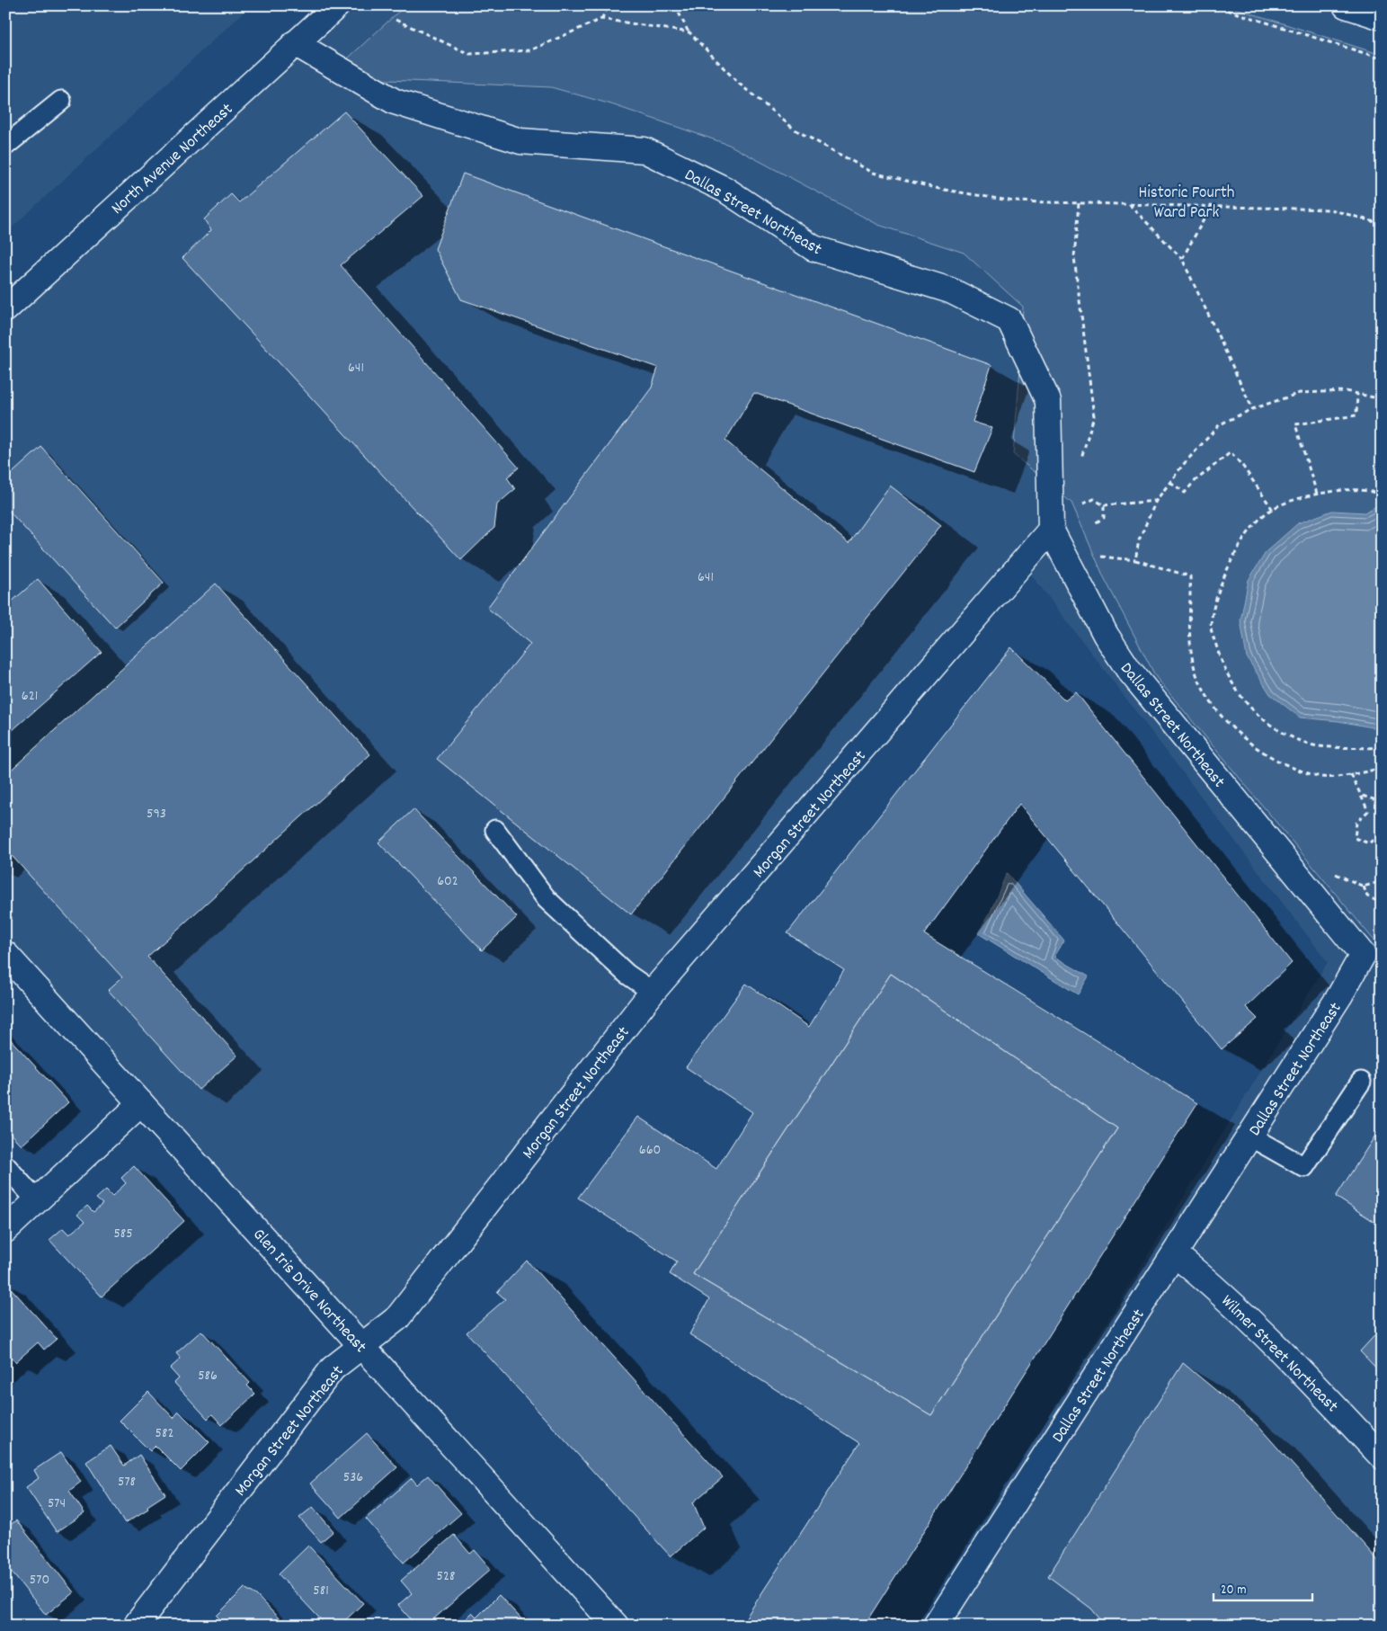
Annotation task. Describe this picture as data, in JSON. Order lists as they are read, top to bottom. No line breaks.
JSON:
{"streets":{"street":["North Avenue Northeast","Dallas Street Northeast","Morgan Street Northeast","Glen Iris Drive Northeast","Wilmer Street Northeast"]},"crossings":[["North Avenue Northeast","Dallas Street Northeast"],["Dallas Street Northeast","Morgan Street Northeast"],["Dallas Street Northeast","Wilmer Street Northeast"],["Morgan Street Northeast","Glen Iris Drive Northeast"]],"parks":["Historic Fourth Ward Park"],"house_numbers":["641","641","621","593","602","660","585","586","582","536","578","574","528","570","581"],"scale_bar":"20 m"}
